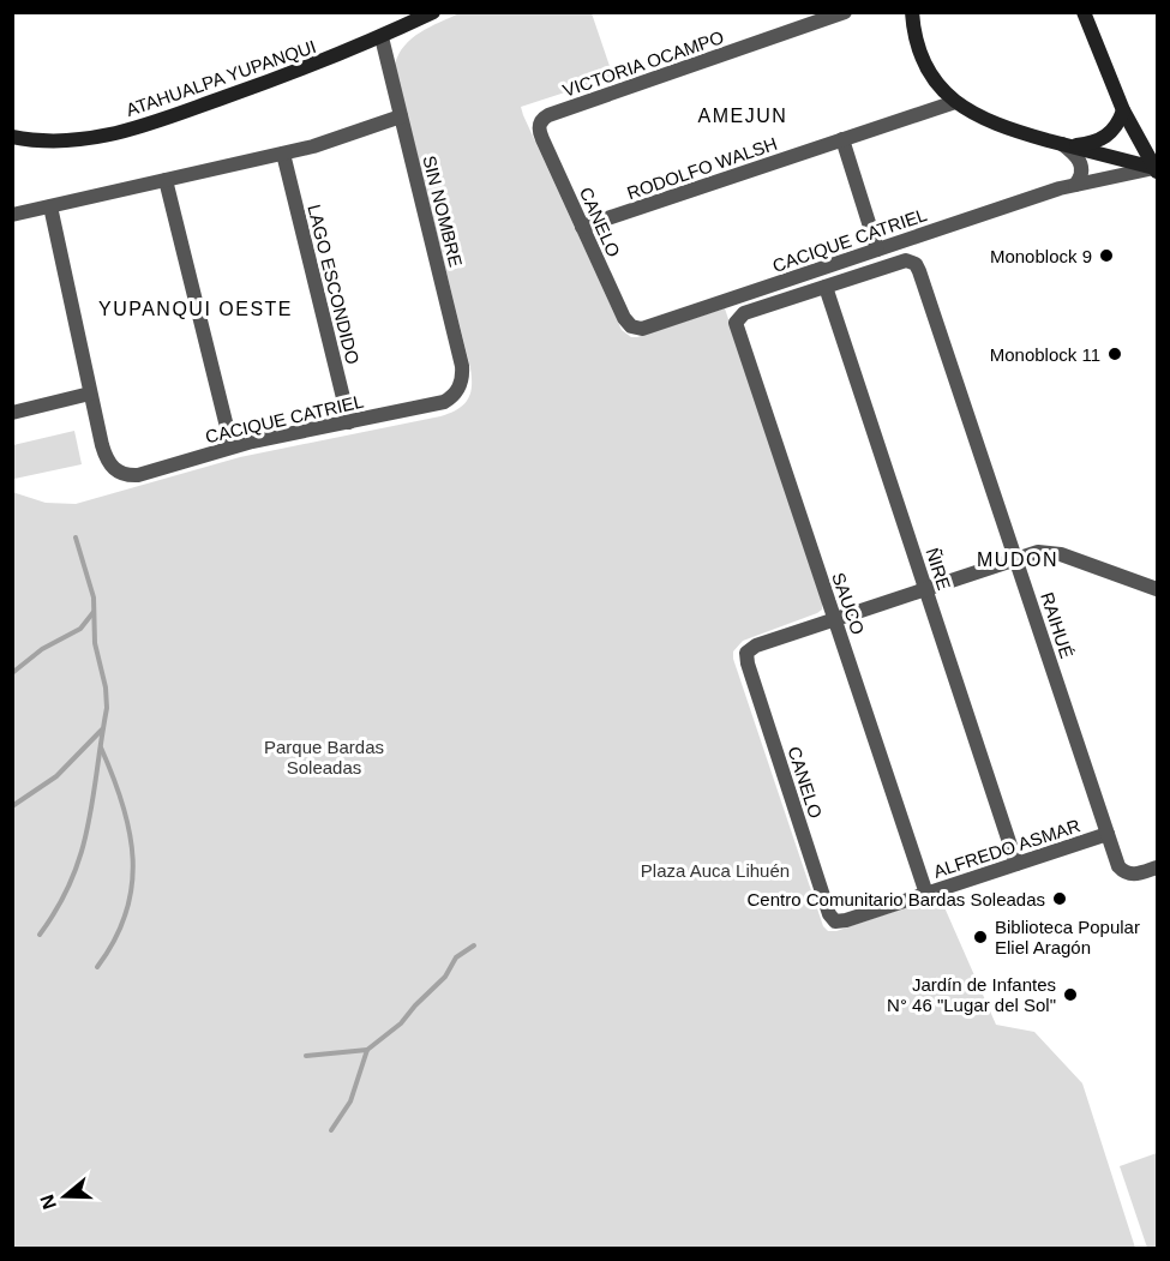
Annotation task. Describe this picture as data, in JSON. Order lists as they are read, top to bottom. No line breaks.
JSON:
{"streets":{"main road":["ATAHUALPA YUPANQUI"],"street":["VICTORIA OCAMPO","RODOLFO WALSH","SIN NOMBRE","CANELO","CACIQUE CATRIEL","LAGO ESCONDIDO","ÑIRE","SAUCO","RAIHUÉ","ALFREDO ASMAR"]},"crossings":[["VICTORIA OCAMPO","CANELO"],["ATAHUALPA YUPANQUI","SIN NOMBRE"],["RODOLFO WALSH","CANELO"],["SIN NOMBRE","CACIQUE CATRIEL"],["CANELO","CACIQUE CATRIEL"],["CANELO","SAUCO"],["CANELO","ALFREDO ASMAR"],["CACIQUE CATRIEL","LAGO ESCONDIDO"],["ÑIRE","SAUCO"],["ÑIRE","RAIHUÉ"],["ÑIRE","ALFREDO ASMAR"],["SAUCO","RAIHUÉ"],["SAUCO","ALFREDO ASMAR"],["RAIHUÉ","ALFREDO ASMAR"]],"districts":["AMEJUN","YUPANQUI OESTE","MUDON"],"parks":["Parque Bardas Soleadas","Plaza Auca Lihuén"],"places":["Monoblock 9","Monoblock 11","Centro Comunitario Bardas Soleadas","Biblioteca Popular Eliel Aragón","Jardín de Infantes N° 46 \"Lugar del Sol\""],"north":"left"}
